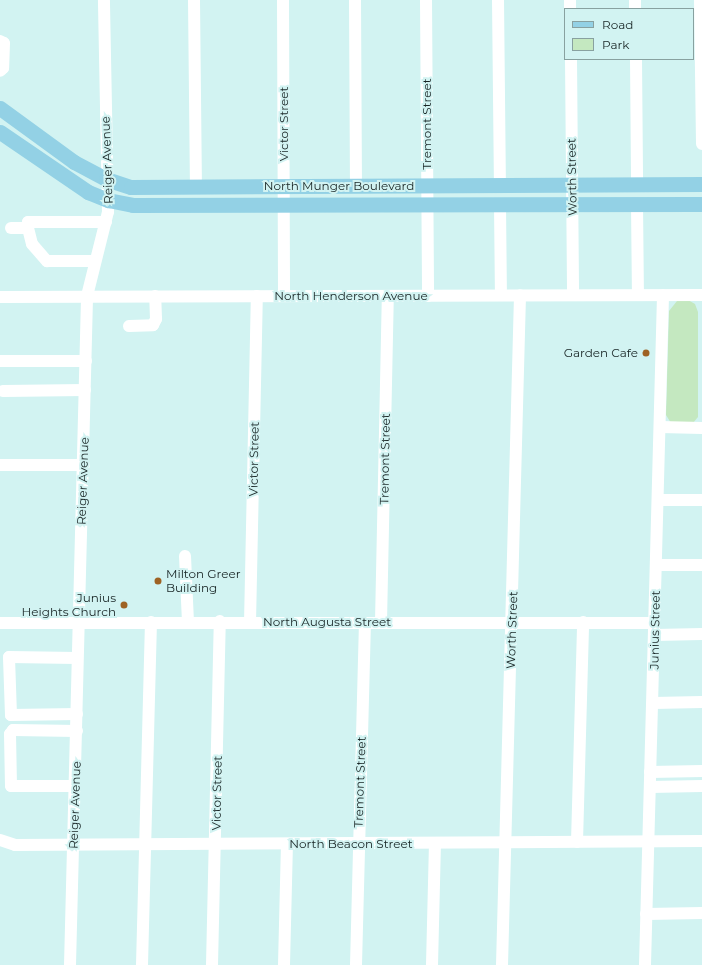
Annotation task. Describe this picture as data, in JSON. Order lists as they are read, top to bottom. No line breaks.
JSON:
{"streets":{"main road":["North Munger Boulevard"],"street":["Victor Street","Tremont Street","Reiger Avenue","Worth Street","North Henderson Avenue","North Augusta Street","Junius Street","North Beacon Street"]},"crossings":[["Victor Street","North Munger Boulevard"],["Victor Street","North Henderson Avenue"],["Victor Street","North Augusta Street"],["Victor Street","North Beacon Street"],["Tremont Street","North Munger Boulevard"],["Tremont Street","North Henderson Avenue"],["Tremont Street","North Augusta Street"],["Tremont Street","North Beacon Street"],["Reiger Avenue","North Munger Boulevard"],["Reiger Avenue","North Henderson Avenue"],["Reiger Avenue","North Augusta Street"],["Reiger Avenue","North Beacon Street"],["Worth Street","North Munger Boulevard"],["Worth Street","North Henderson Avenue"],["Worth Street","North Augusta Street"],["Worth Street","North Beacon Street"],["North Henderson Avenue","Junius Street"],["North Augusta Street","Junius Street"],["Junius Street","North Beacon Street"]],"places":["Garden Cafe","Milton Greer Building","Junius Heights Church"],"legend":["Road","Park"]}
